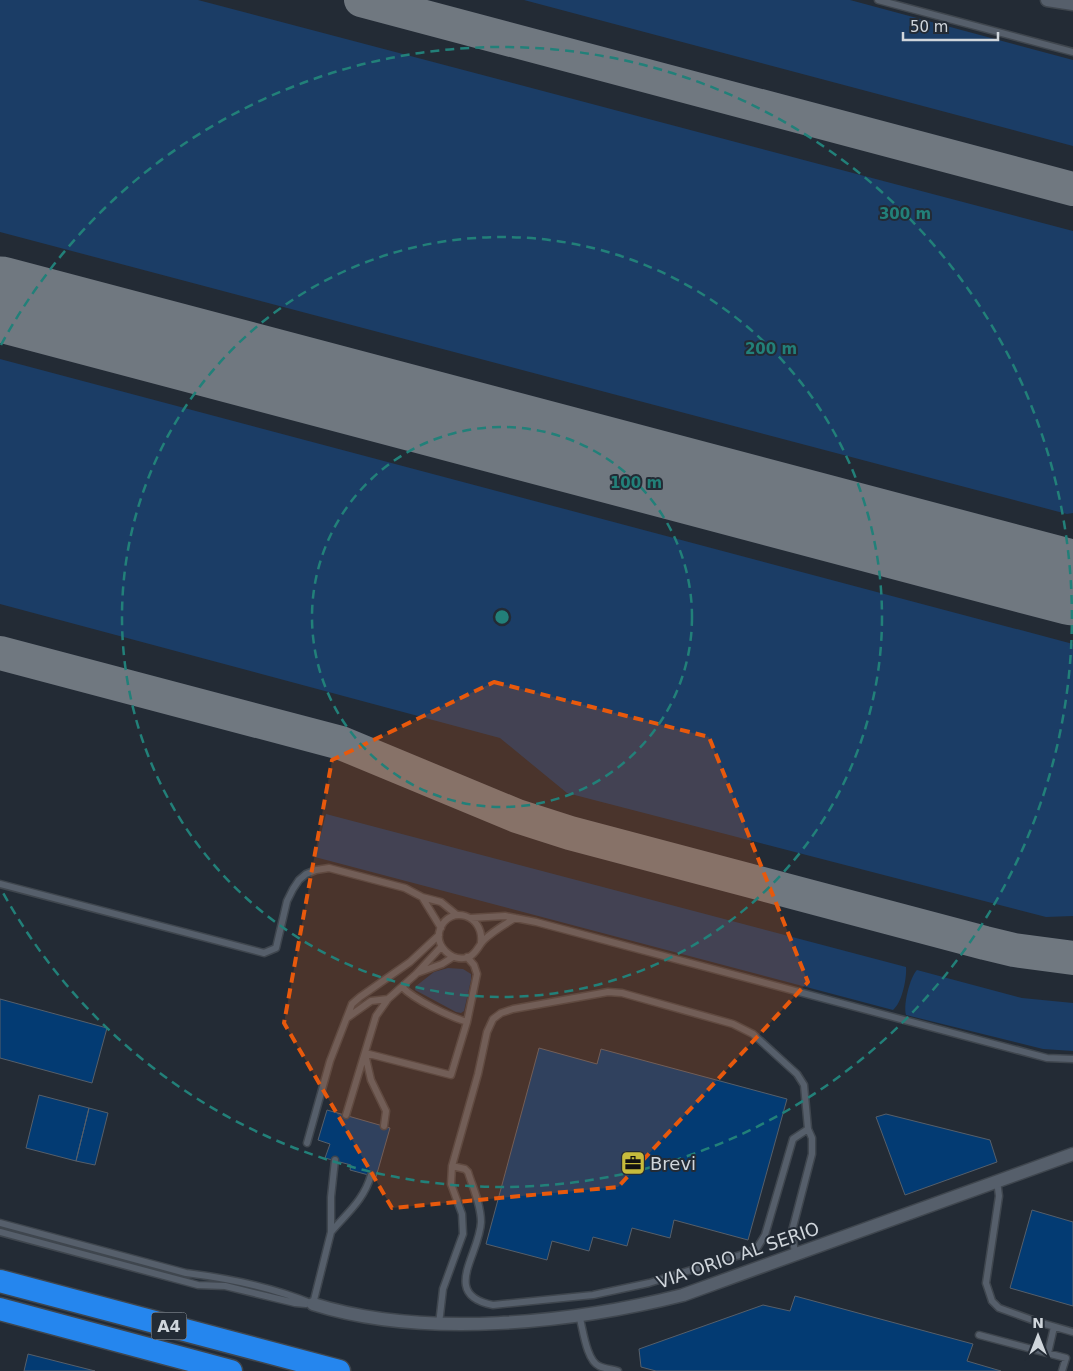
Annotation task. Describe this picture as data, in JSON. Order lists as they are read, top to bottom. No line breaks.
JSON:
{"streets":{"highway":["A4"],"street":["VIA ORIO AL SERIO"]},"places":{"office":["Brevi"]},"scale_bar":"50 m","north":"top","rings":["300 m","200 m","100 m"]}
